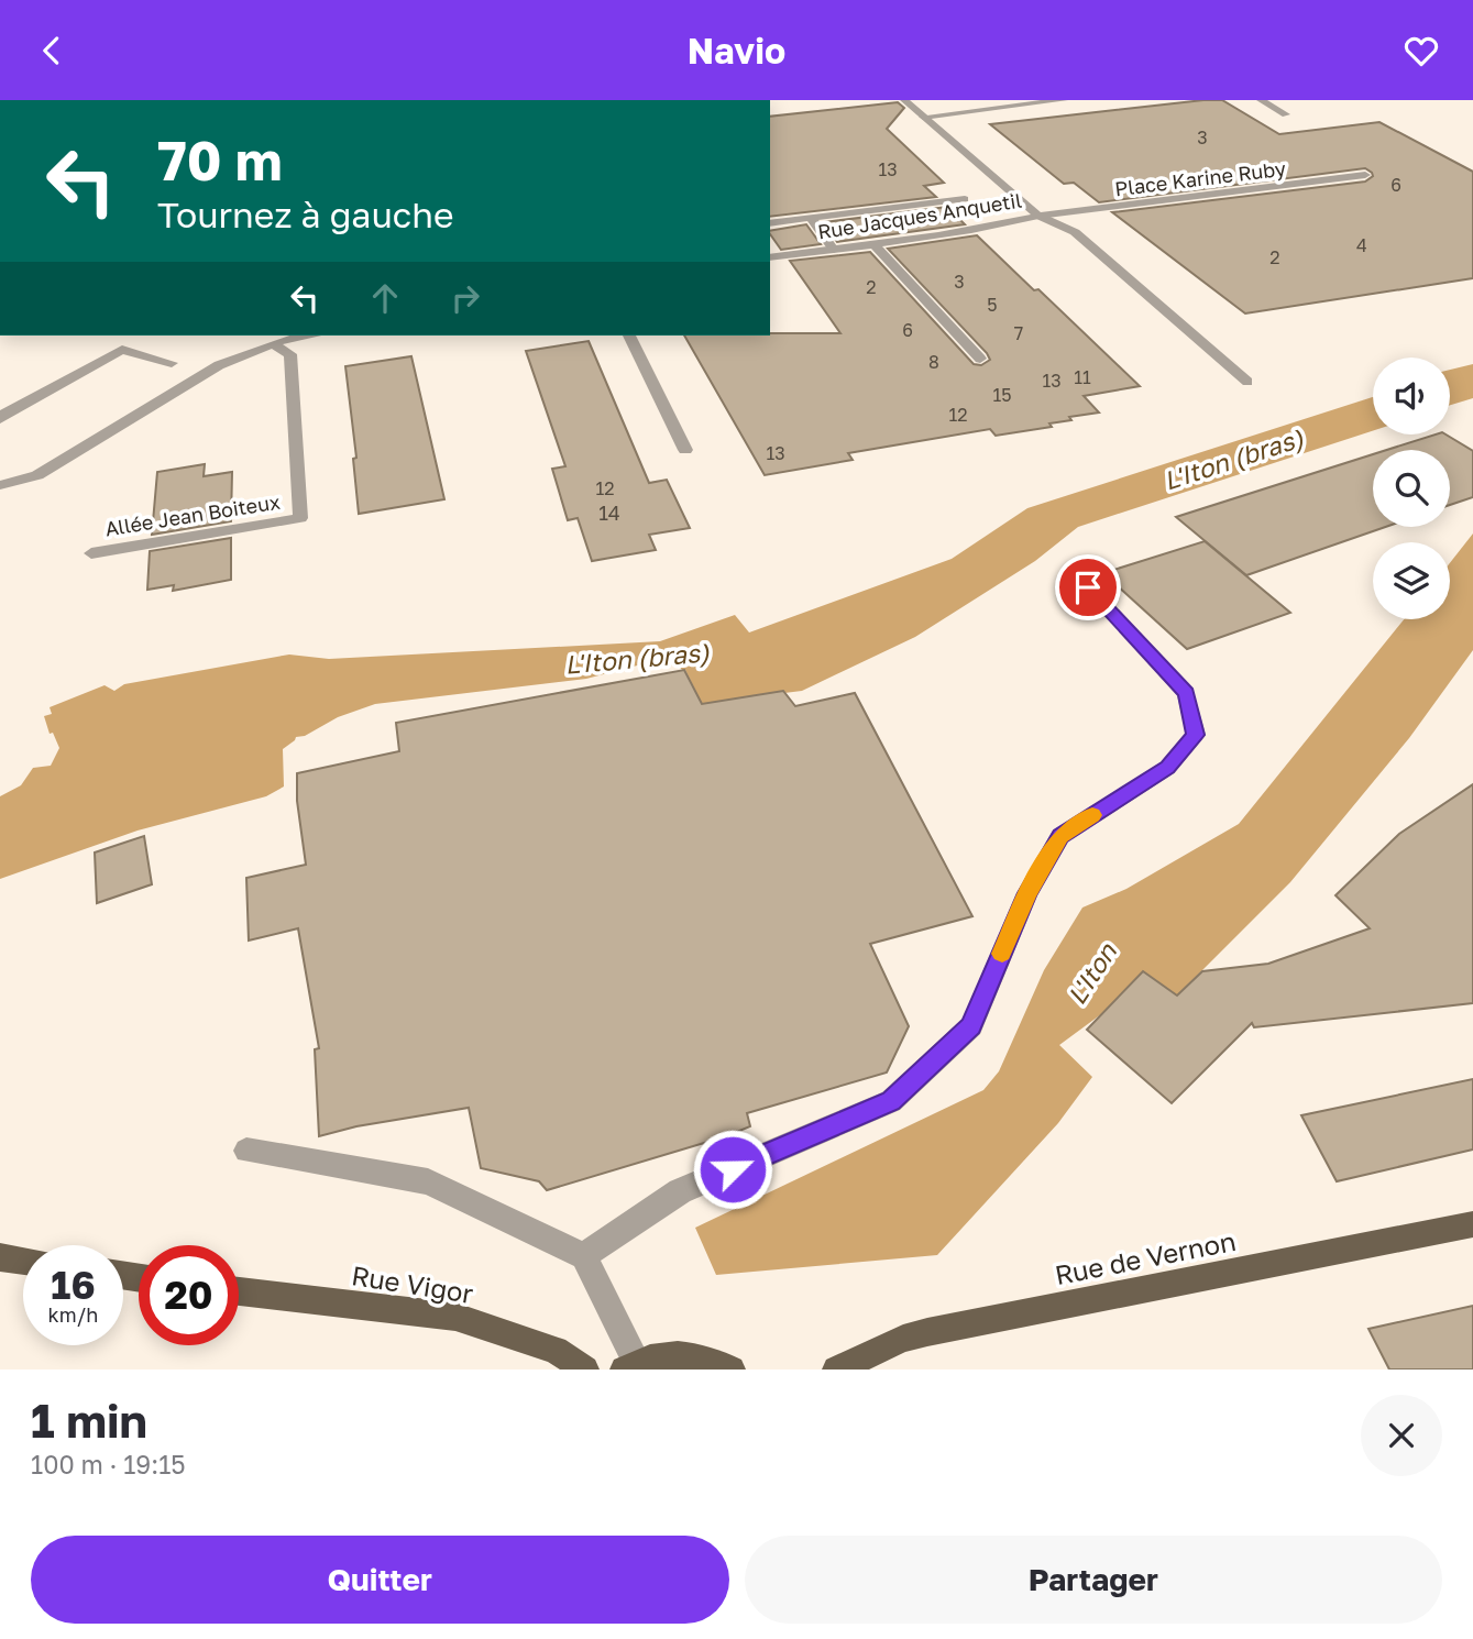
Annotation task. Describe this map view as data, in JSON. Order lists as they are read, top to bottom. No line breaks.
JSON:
{"streets":{"main road":["Rue de Vernon","Rue Vigor"],"street":["Place Karine Ruby","Rue Jacques Anquetil","Allée Jean Boiteux"]},"crossings":[["Place Karine Ruby","Rue Jacques Anquetil"]],"water":["L'Iton (bras)","L'Iton"],"house_numbers":["3","13","6","4","2","3","2","5","6","7","8","11","13","15","12","13","12","14"],"page":{"header":"Navio","turn":["70 m","Tournez à gauche"],"speed":"16 km/h","limit":"20","heading":["1 min","100 m · 19:15"],"buttons":["Quitter","Partager"]}}
